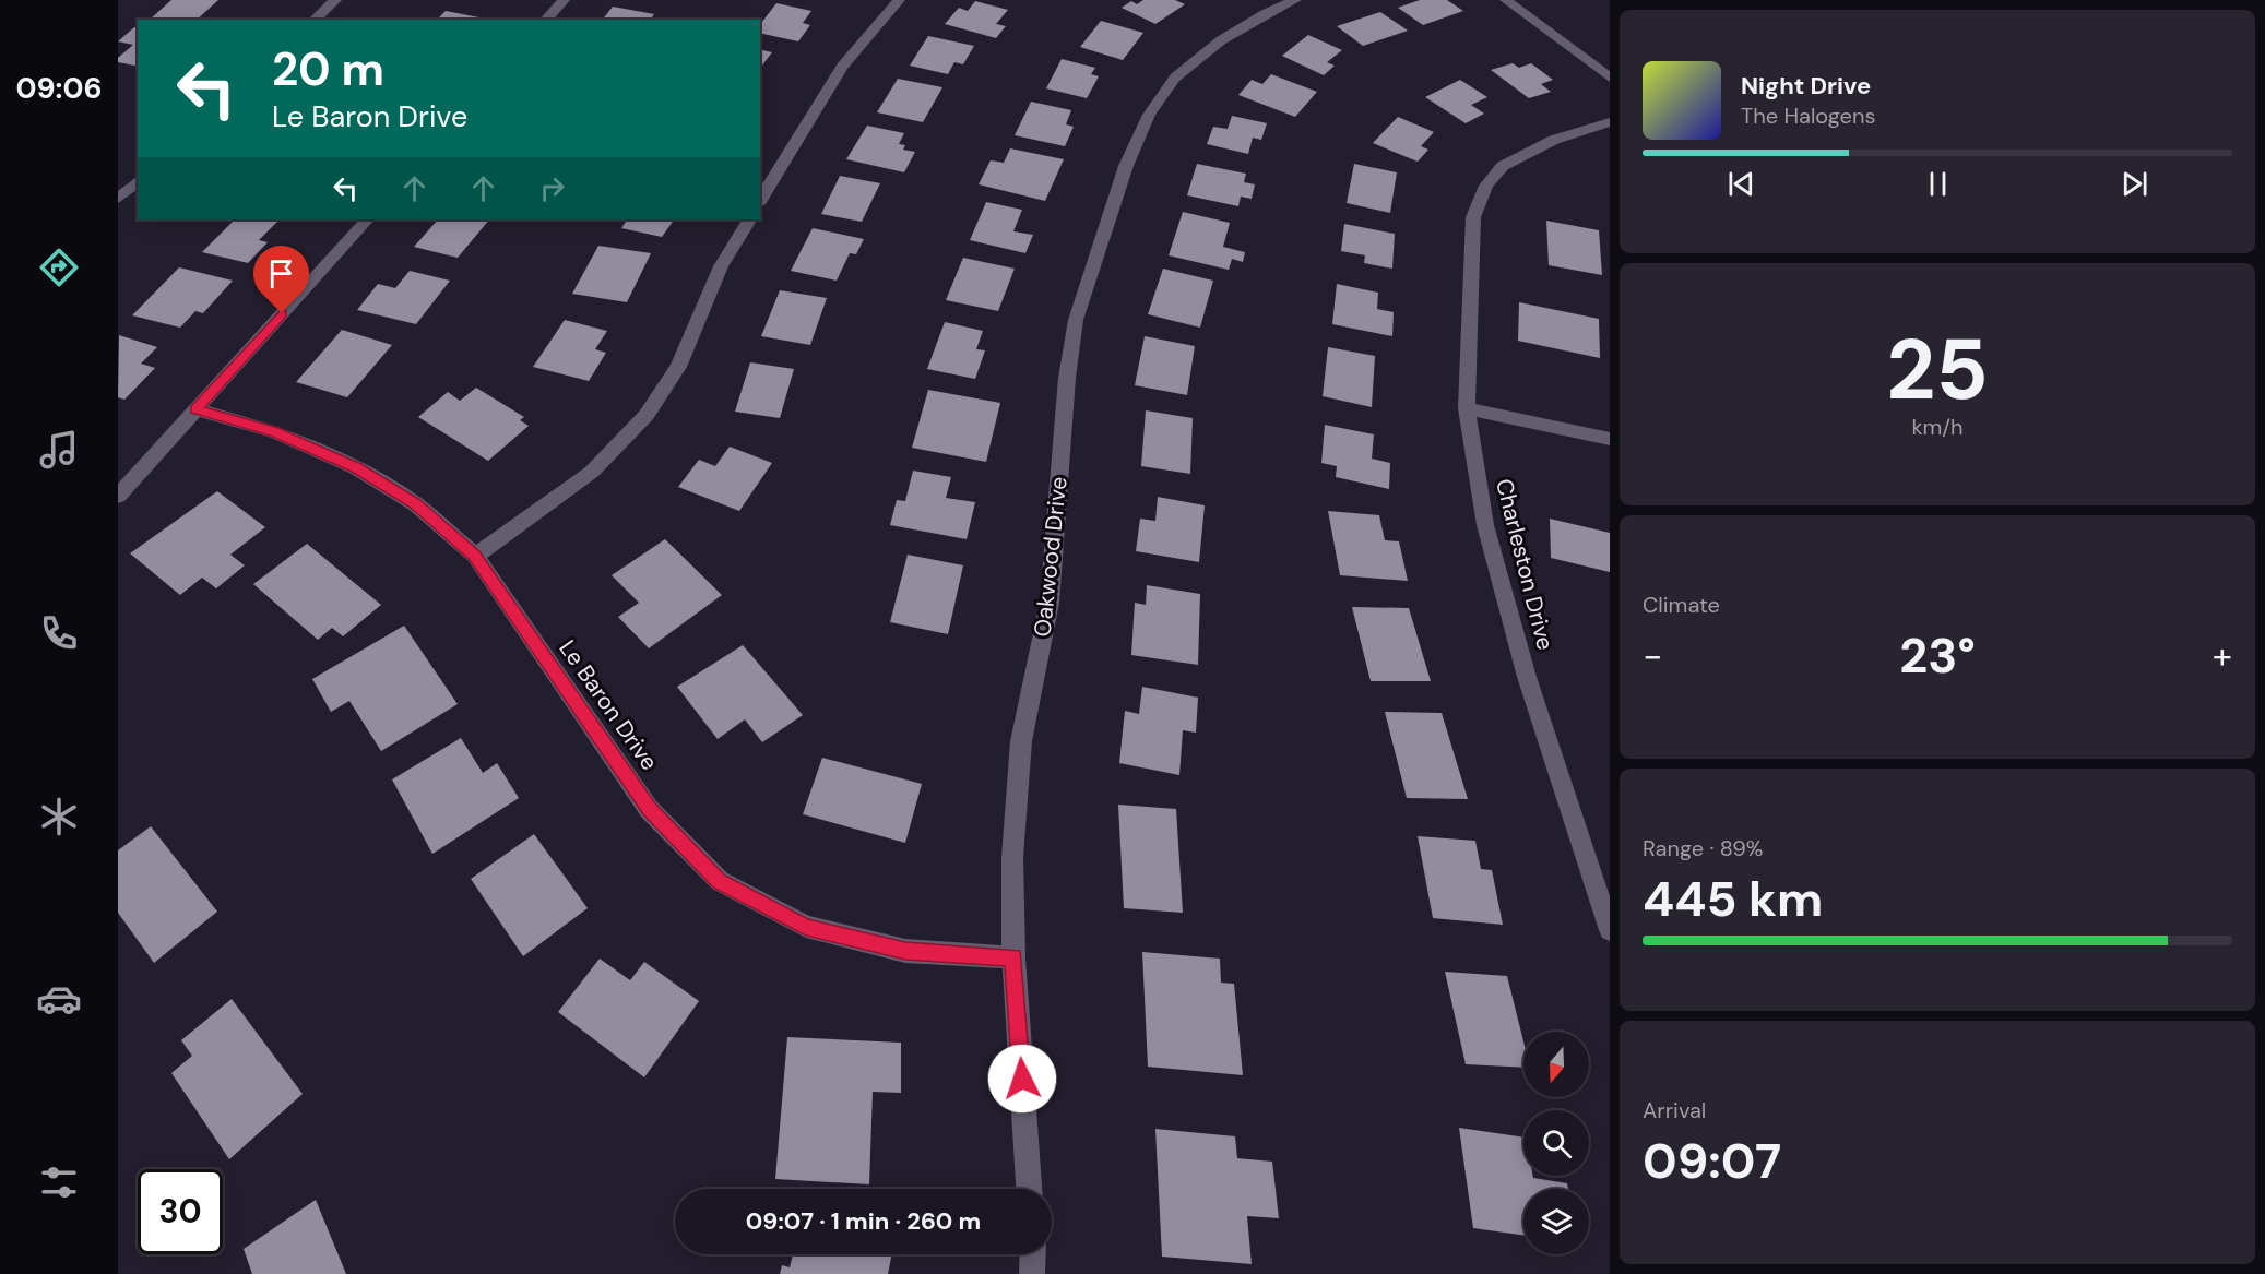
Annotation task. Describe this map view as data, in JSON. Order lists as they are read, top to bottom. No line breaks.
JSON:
{"streets":{"street":["Oakwood Drive","Charleston Drive","Le Baron Drive"]},"crossings":[["Oakwood Drive","Le Baron Drive"]],"north":"bottom","page":{"tabs":"09:06","turn":["20 m","Le Baron Drive"],"song":["Night Drive","The Halogens"],"tile":[["25","km/h"],"Climate",["Range · 89%","445 km"],["Arrival","09:07"]],"heat":["−","23°","+"],"limit":"30","trip":"09:07 · 1 min · 260 m"}}
